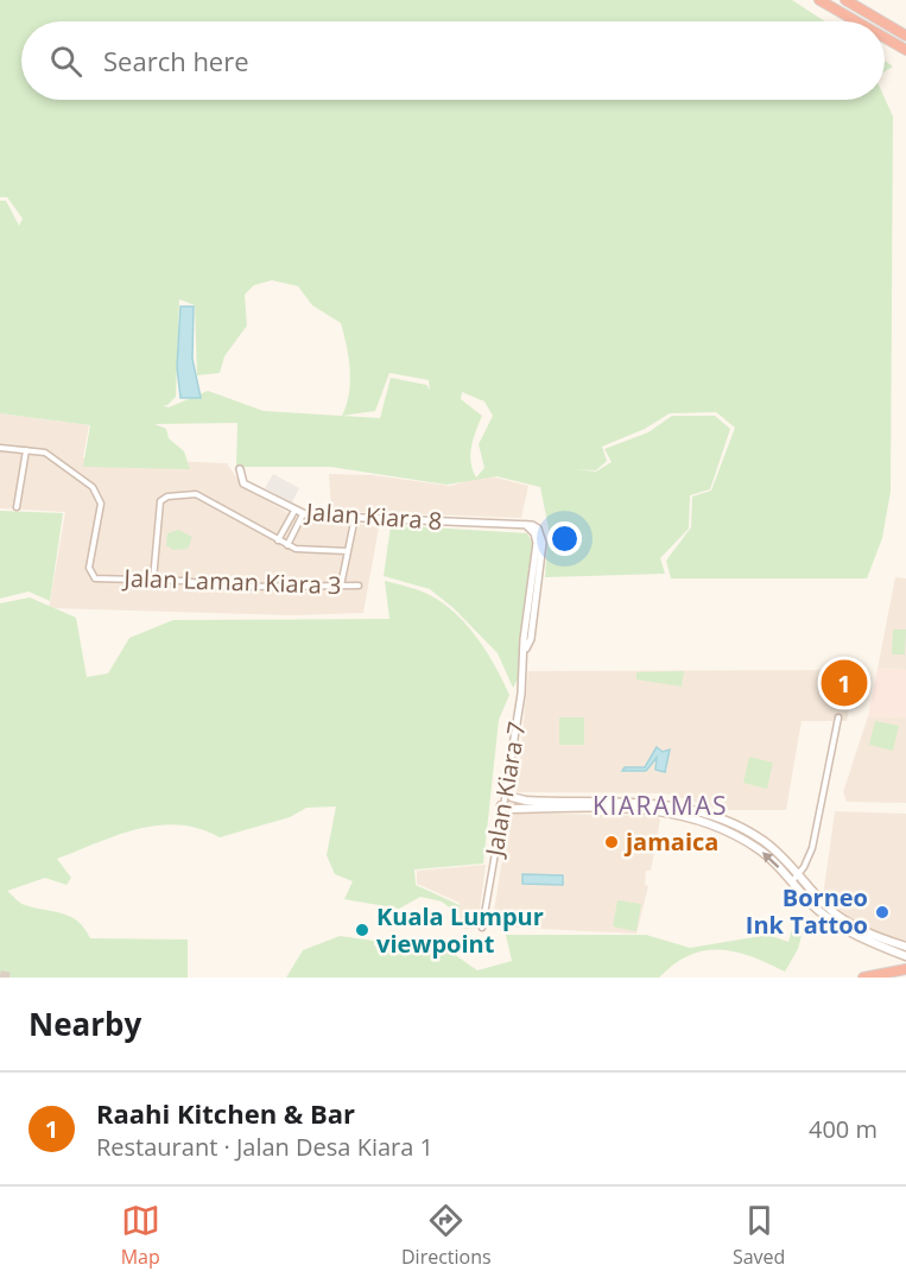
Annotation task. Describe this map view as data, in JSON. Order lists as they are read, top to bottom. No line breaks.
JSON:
{"streets":{"street":["Jalan Kiara 8","Jalan Laman Kiara 3","Jalan Kiara 7"]},"crossings":[["Jalan Kiara 8","Jalan Kiara 7"]],"districts":["KIARAMAS"],"places":["jamaica","Borneo Ink Tattoo","Kuala Lumpur viewpoint"],"page":{"search":"Search here","pins":"1","heading":"Nearby","list":[{"mark":"1","name":"Raahi Kitchen & Bar","note":"Restaurant · Jalan Desa Kiara 1","value":"400 m"}],"nav":["Map","Directions","Saved"]}}
